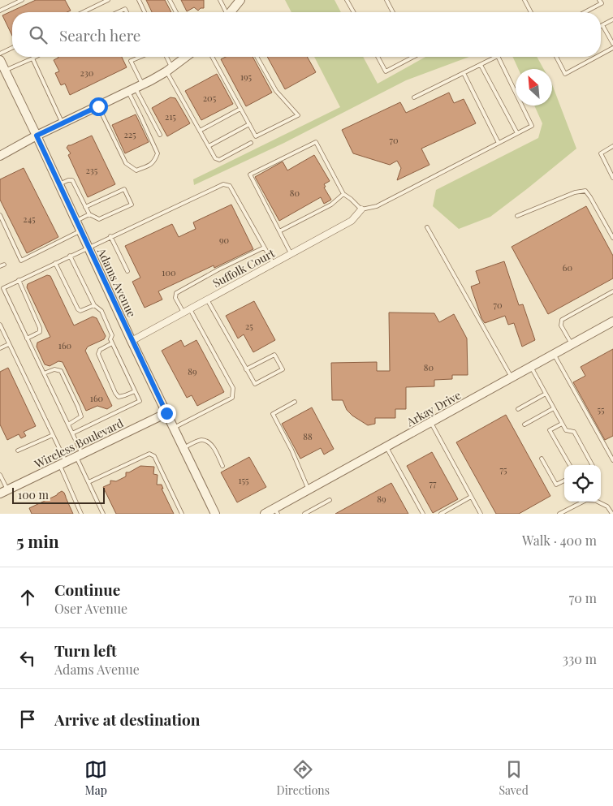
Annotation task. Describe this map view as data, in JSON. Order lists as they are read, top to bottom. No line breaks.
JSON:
{"streets":{"street":["Suffolk Court","Adams Avenue","Arkay Drive","Wireless Boulevard"]},"crossings":[["Suffolk Court","Adams Avenue"],["Adams Avenue","Wireless Boulevard"]],"house_numbers":["230","195","205","215","225","70","235","80","245","90","60","100","70","25","160","80","89","160","55","88","75","155","77","89"],"scale_bar":"100 m","north":"top left","page":{"search":"Search here","scale":"100 m","heading":["5 min","Walk · 400 m"],"list":[["Continue","Oser Avenue","70 m"],["Turn left","Adams Avenue","330 m"],"Arrive at destination"],"nav":["Map","Directions","Saved"]}}
